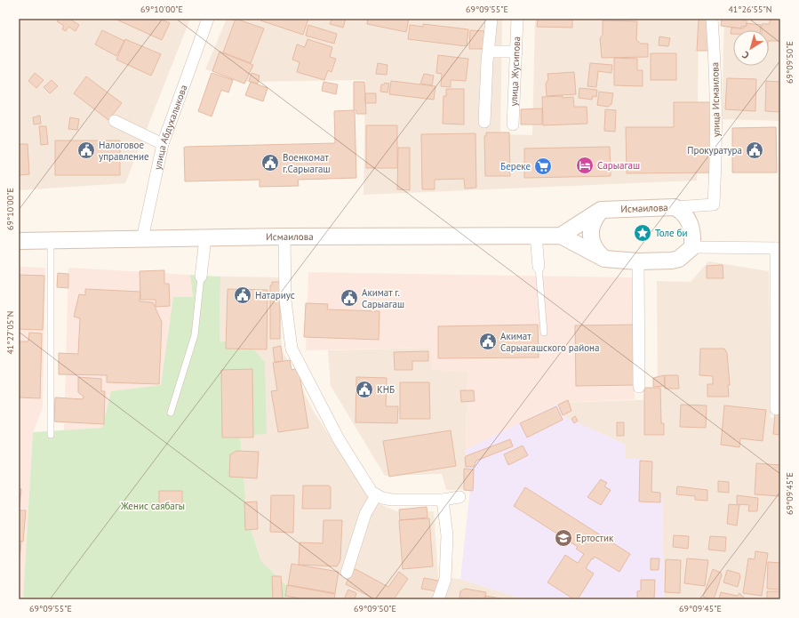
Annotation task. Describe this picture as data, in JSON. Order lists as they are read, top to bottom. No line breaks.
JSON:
{"streets":{"street":["улица Жусипова","улица Исмаилова","улица Абдухалыкова","Исмаилова"]},"crossings":[["улица Исмаилова","Исмаилова"],["улица Абдухалыкова","Исмаилова"]],"parks":["Женис саябагы"],"places":{"public building":["Налоговое управление","Прокуратура","Военкомат г.Сарыагаш","Натариус","Акимат г. Сарыагаш","Акимат Сарыагашского района","КНБ"],"hotel":["Сарыагаш"],"supermarket":["Береке"],"place":["Толе би"],"school or university":["Ертостик"]},"north":"bottom left","coordinates":["69°10'00\"E","69°09'55\"E","41°26'55\"N","69°09'50\"E","41°27'05\"N","69°09'45\"E"]}
